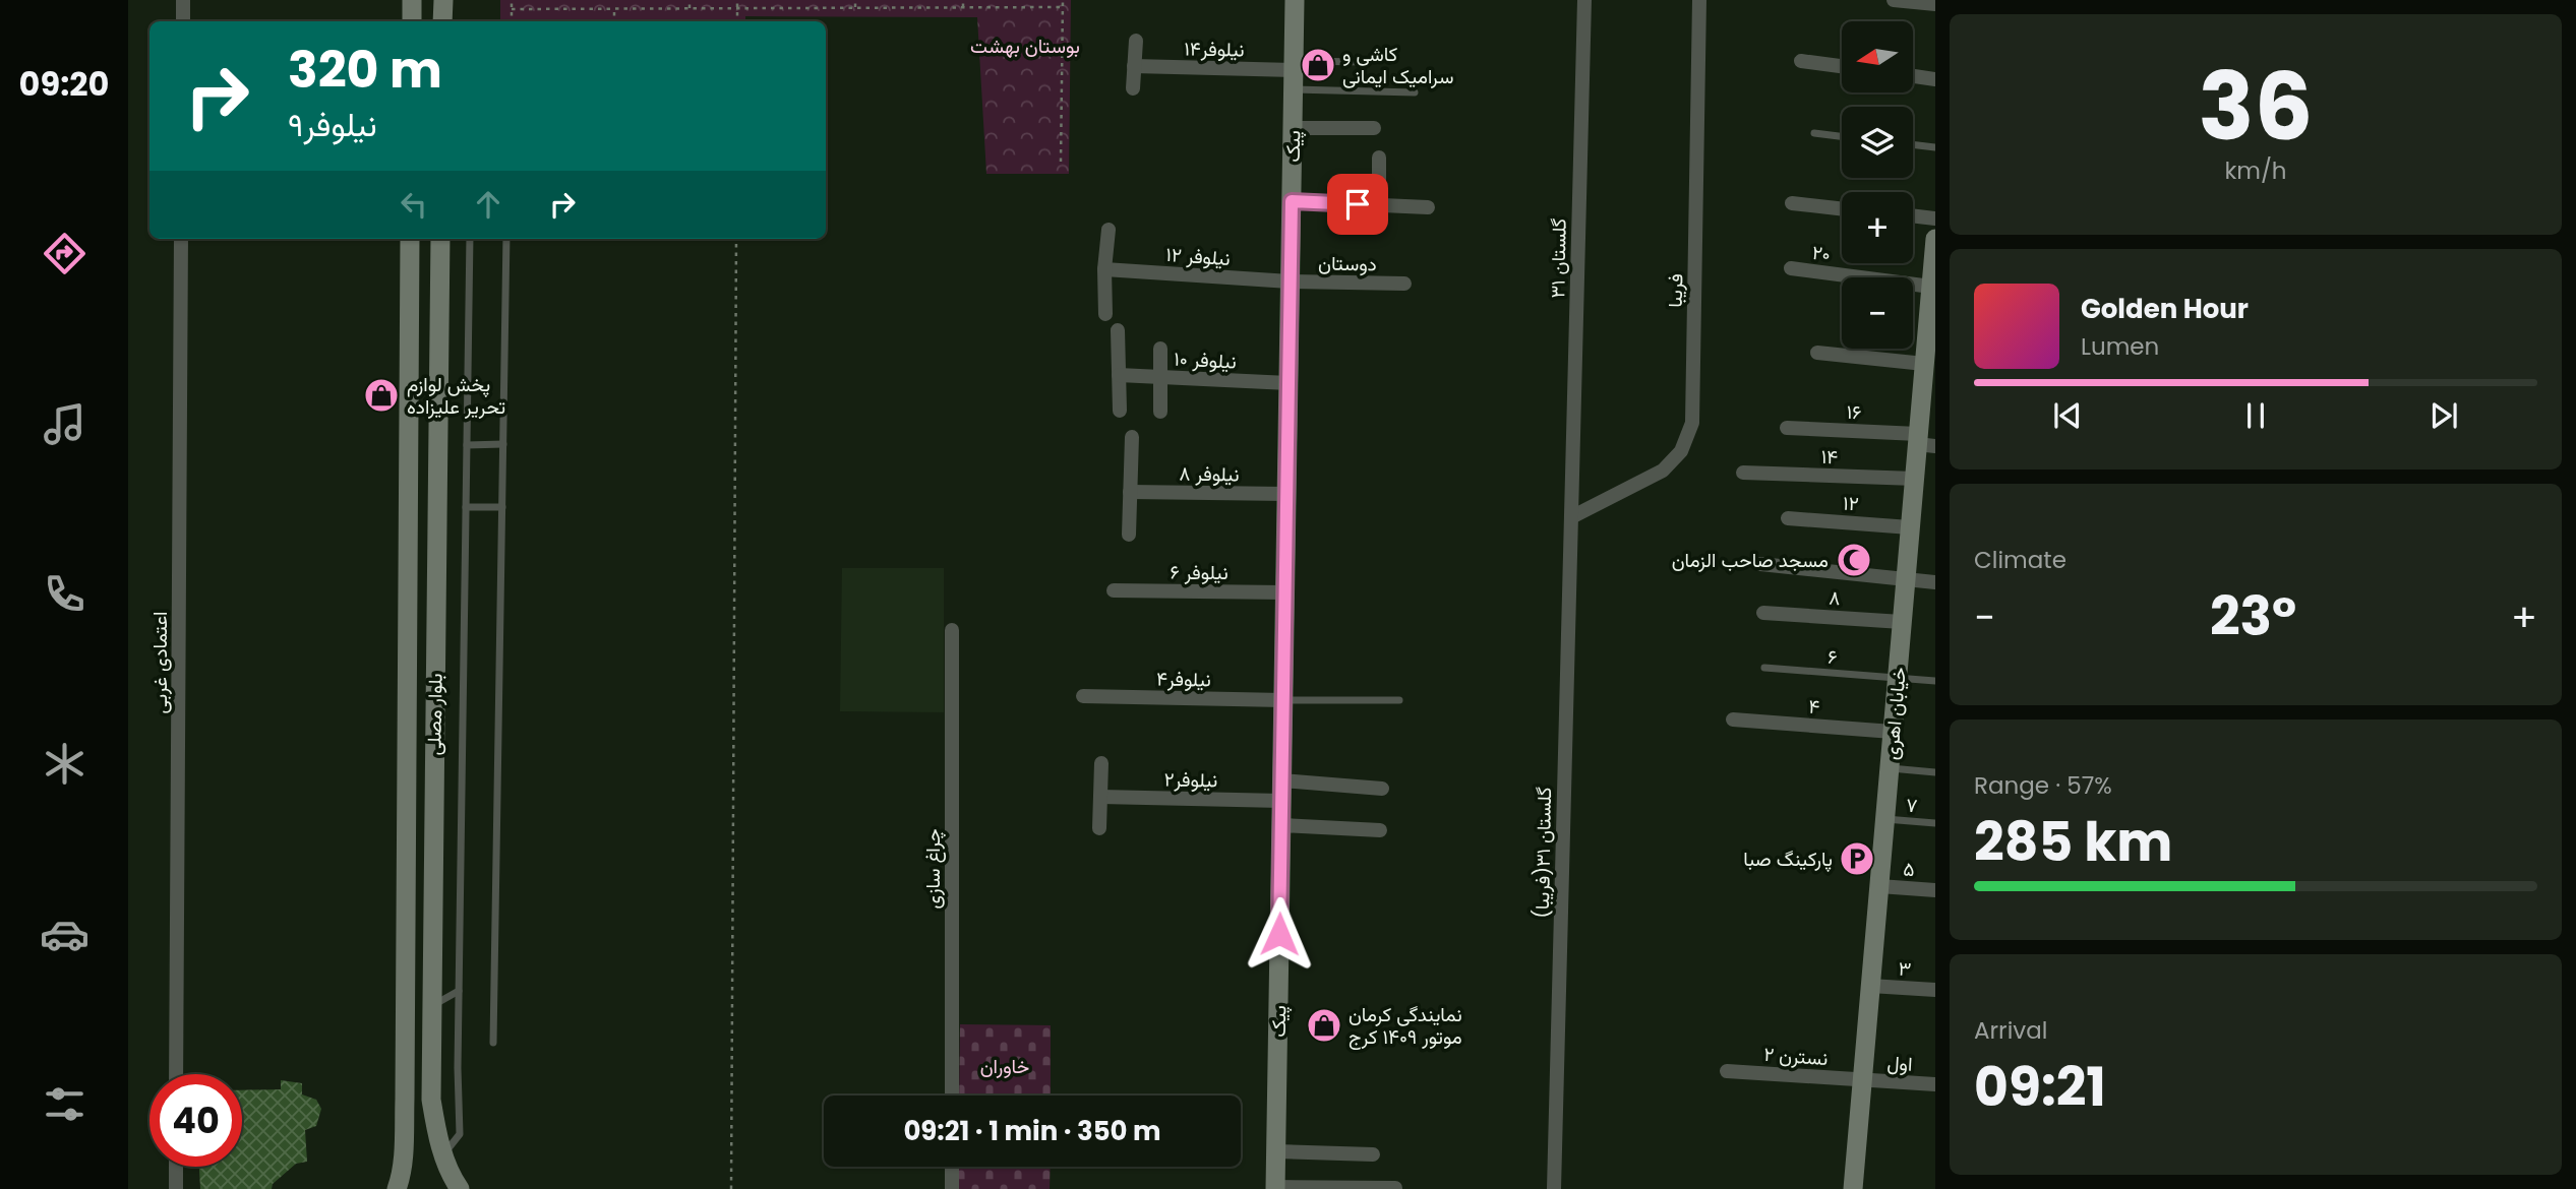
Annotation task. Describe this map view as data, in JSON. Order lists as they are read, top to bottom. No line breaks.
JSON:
{"streets":{"street":["نیلوفر۱۴","پیک","۲۰","نیلوفر ۱۲","گلستان ۳۱","دوستان","فریبا","نیلوفر ۱۰","۱۶","۱۴","نیلوفر ۸","۱۲","نیلوفر ۶","۸","اعتمادی غربی","نیلوفر۴","۴","خیابان اهری","بلوار مصلی","نیلوفر۲","گلستان ۳۱(فریبا)","چراغ سازی","۵","۳","نسترن ۲","اول"],"lane":["۶","۷"]},"crossings":[["نیلوفر۱۴","پیک"],["پیک","نیلوفر ۱۲"],["پیک","دوستان"],["پیک","نیلوفر ۱۰"],["پیک","نیلوفر ۸"],["پیک","نیلوفر ۶"],["پیک","نیلوفر۴"],["پیک","نیلوفر۲"],["۲۰","خیابان اهری"],["نیلوفر ۱۲","دوستان"],["گلستان ۳۱","فریبا"],["گلستان ۳۱","گلستان ۳۱(فریبا)"],["فریبا","گلستان ۳۱(فریبا)"],["۱۶","خیابان اهری"],["۱۴","خیابان اهری"],["۱۲","خیابان اهری"],["۸","خیابان اهری"],["۶","خیابان اهری"],["۴","خیابان اهری"],["خیابان اهری","۷"],["خیابان اهری","۵"],["خیابان اهری","۳"],["خیابان اهری","نسترن ۲"],["خیابان اهری","اول"],["نسترن ۲","اول"]],"parks":["بوستان بهشت","خاوران"],"places":{"shop":["کاشی و سرامیک ایمانی","پخش لوازم تحریر علیزاده","نمایندگی کرمان موتور ۱۴۰۹ کرج"],"mosque":["مسجد صاحب الزمان"],"parking":["پارکینگ صبا"]},"north":"left","page":{"tabs":"09:20","tile":[["36","km/h"],"Climate",["Range · 57%","285 km"],["Arrival","09:21"]],"map_buttons":["+","−"],"turn":["320 m","نیلوفر۹"],"song":["Golden Hour","Lumen"],"heat":["−","23°","+"],"limit":"40","trip":"09:21 · 1 min · 350 m"}}
